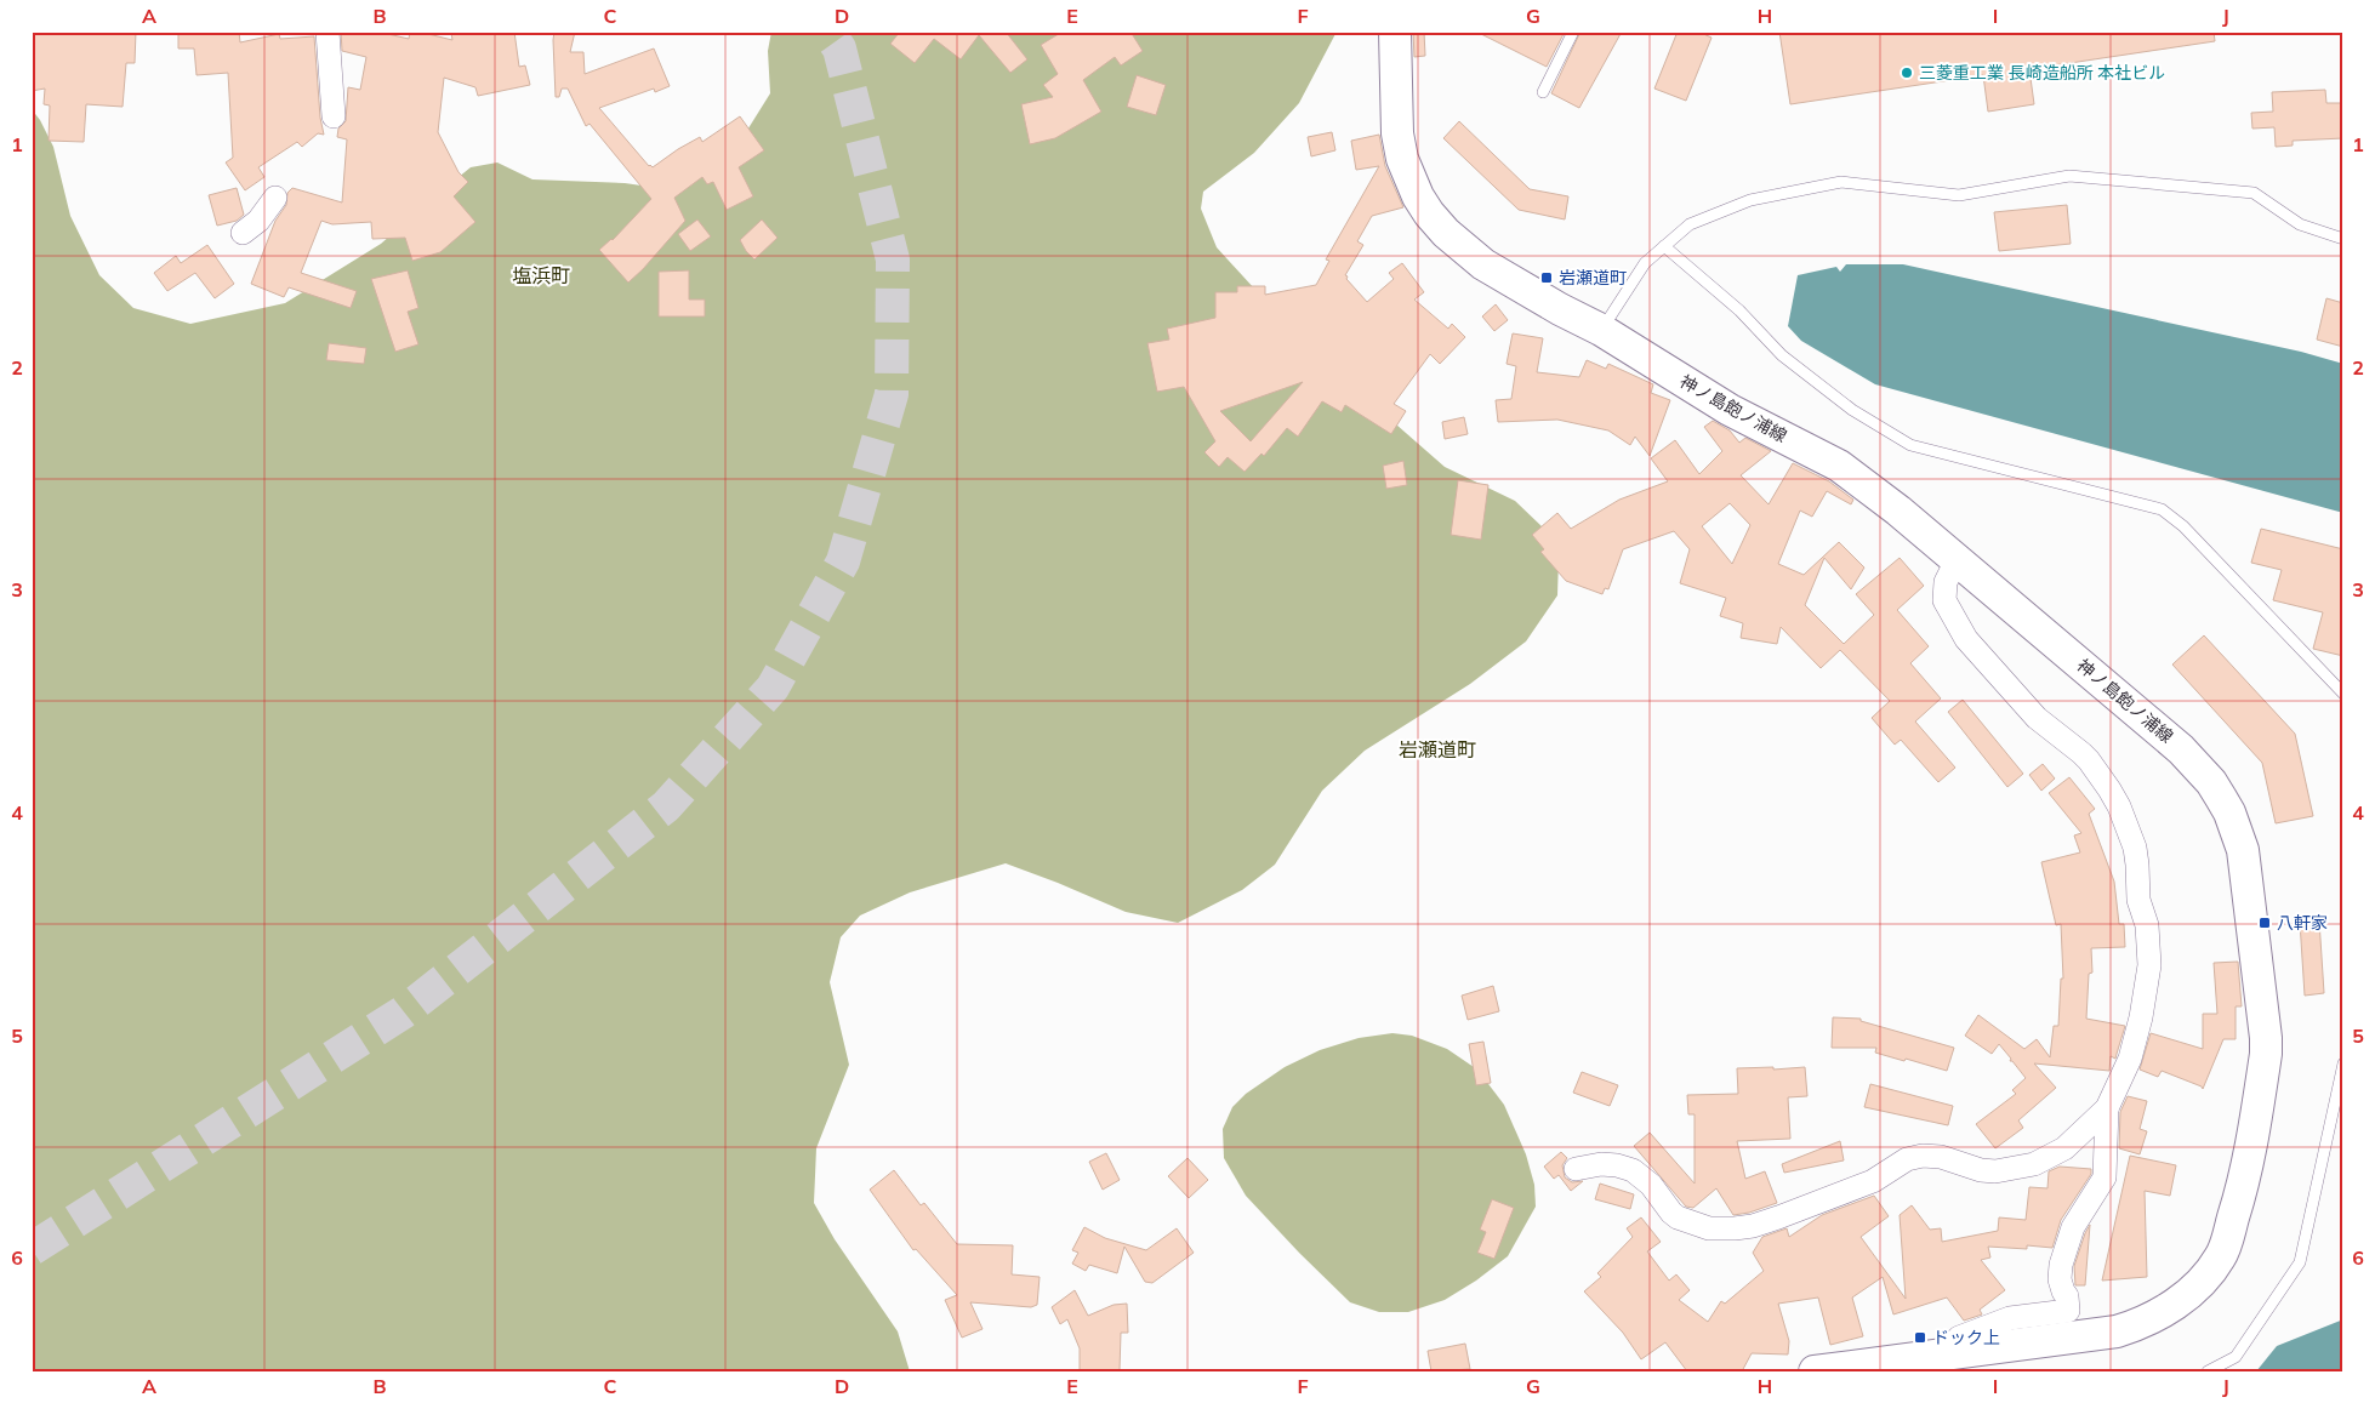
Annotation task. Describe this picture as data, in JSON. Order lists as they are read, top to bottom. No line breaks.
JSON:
{"streets":{"main road":["神ノ島飽ノ浦線"]},"districts":["塩浜町","岩瀬道町"],"places":{"other":["三菱重工業 長崎造船所 本社ビル"],"transit":["岩瀬道町","八軒家","ドック上"]},"grid":{"columns":["A","B","C","D","E","F","G","H","I","J"],"rows":["1","2","3","4","5","6"]}}
